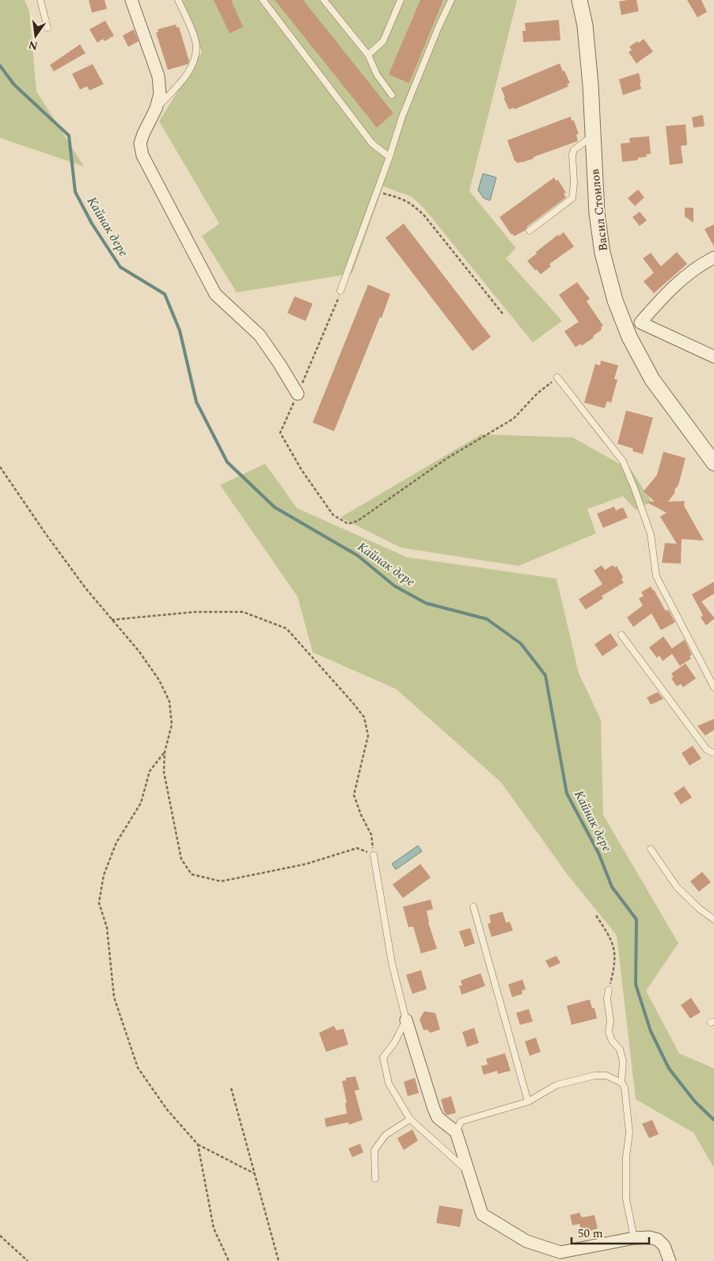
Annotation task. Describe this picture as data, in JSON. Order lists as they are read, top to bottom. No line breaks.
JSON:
{"streets":{"street":["Васил Стоилов"]},"water":["Кайнак дере"],"scale_bar":"50 m","north":"bottom"}
